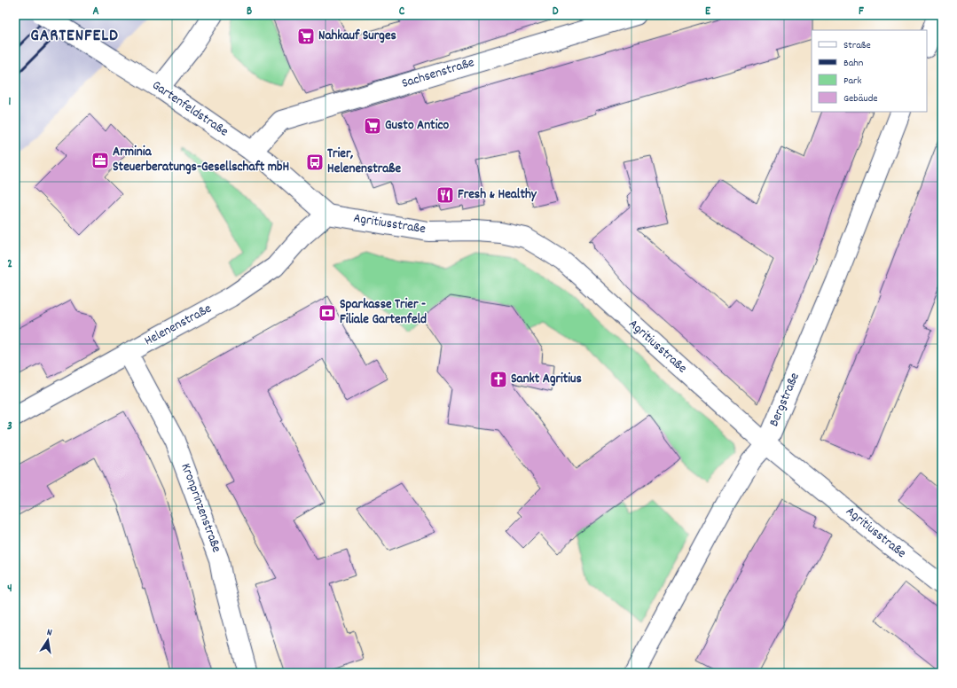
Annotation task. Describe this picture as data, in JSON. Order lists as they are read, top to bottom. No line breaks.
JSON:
{"streets":{"street":["Sachsenstraße","Gartenfeldstraße","Agritiusstraße","Helenenstraße","Bergstraße","Kronprinzenstraße"]},"crossings":[["Sachsenstraße","Gartenfeldstraße"],["Gartenfeldstraße","Agritiusstraße"],["Gartenfeldstraße","Helenenstraße"],["Agritiusstraße","Helenenstraße"],["Agritiusstraße","Bergstraße"],["Helenenstraße","Kronprinzenstraße"]],"districts":["GARTENFELD"],"places":{"supermarket":["Nahkauf Surges","Gusto Antico"],"office":["Arminia Steuerberatungs-Gesellschaft mbH"],"bus stop":["Trier, Helenenstraße"],"restaurant":["Fresh & Healthy"],"bank":["Sparkasse Trier - Filiale Gartenfeld"],"church":["Sankt Agritius"]},"legend":["Straße","Bahn","Park","Gebäude"],"north":"top","grid":{"columns":["A","B","C","D","E","F"],"rows":["1","2","3","4"]}}
